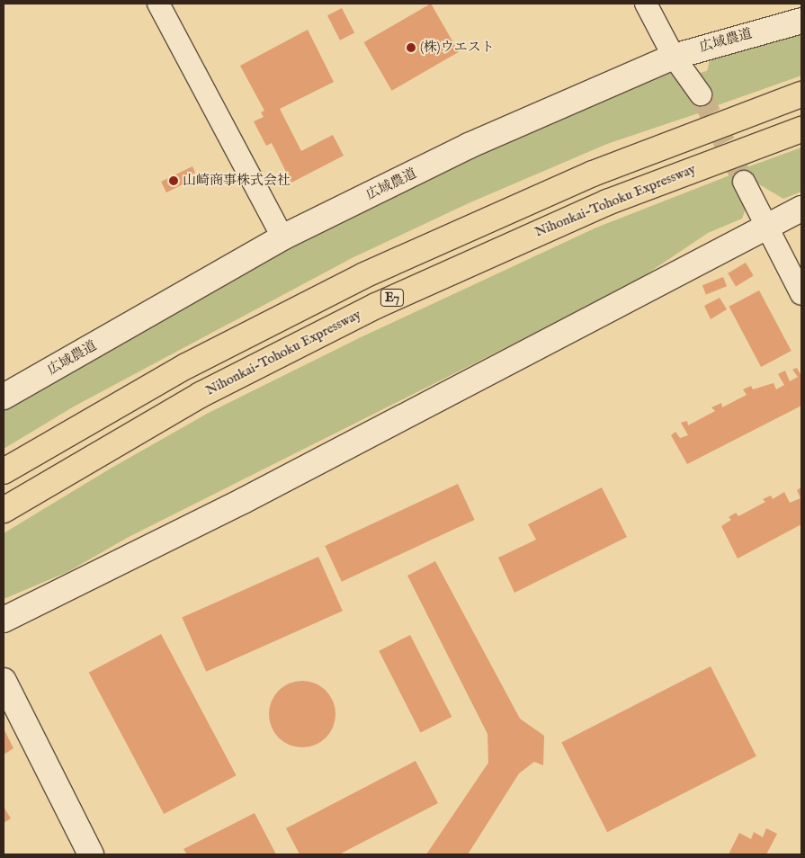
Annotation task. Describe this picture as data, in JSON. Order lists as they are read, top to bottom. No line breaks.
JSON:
{"streets":{"highway":["Nihonkai-Tohoku Expressway","E7"],"street":["広域農道"]},"places":["(株)ウエスト","山崎商事株式会社"]}
